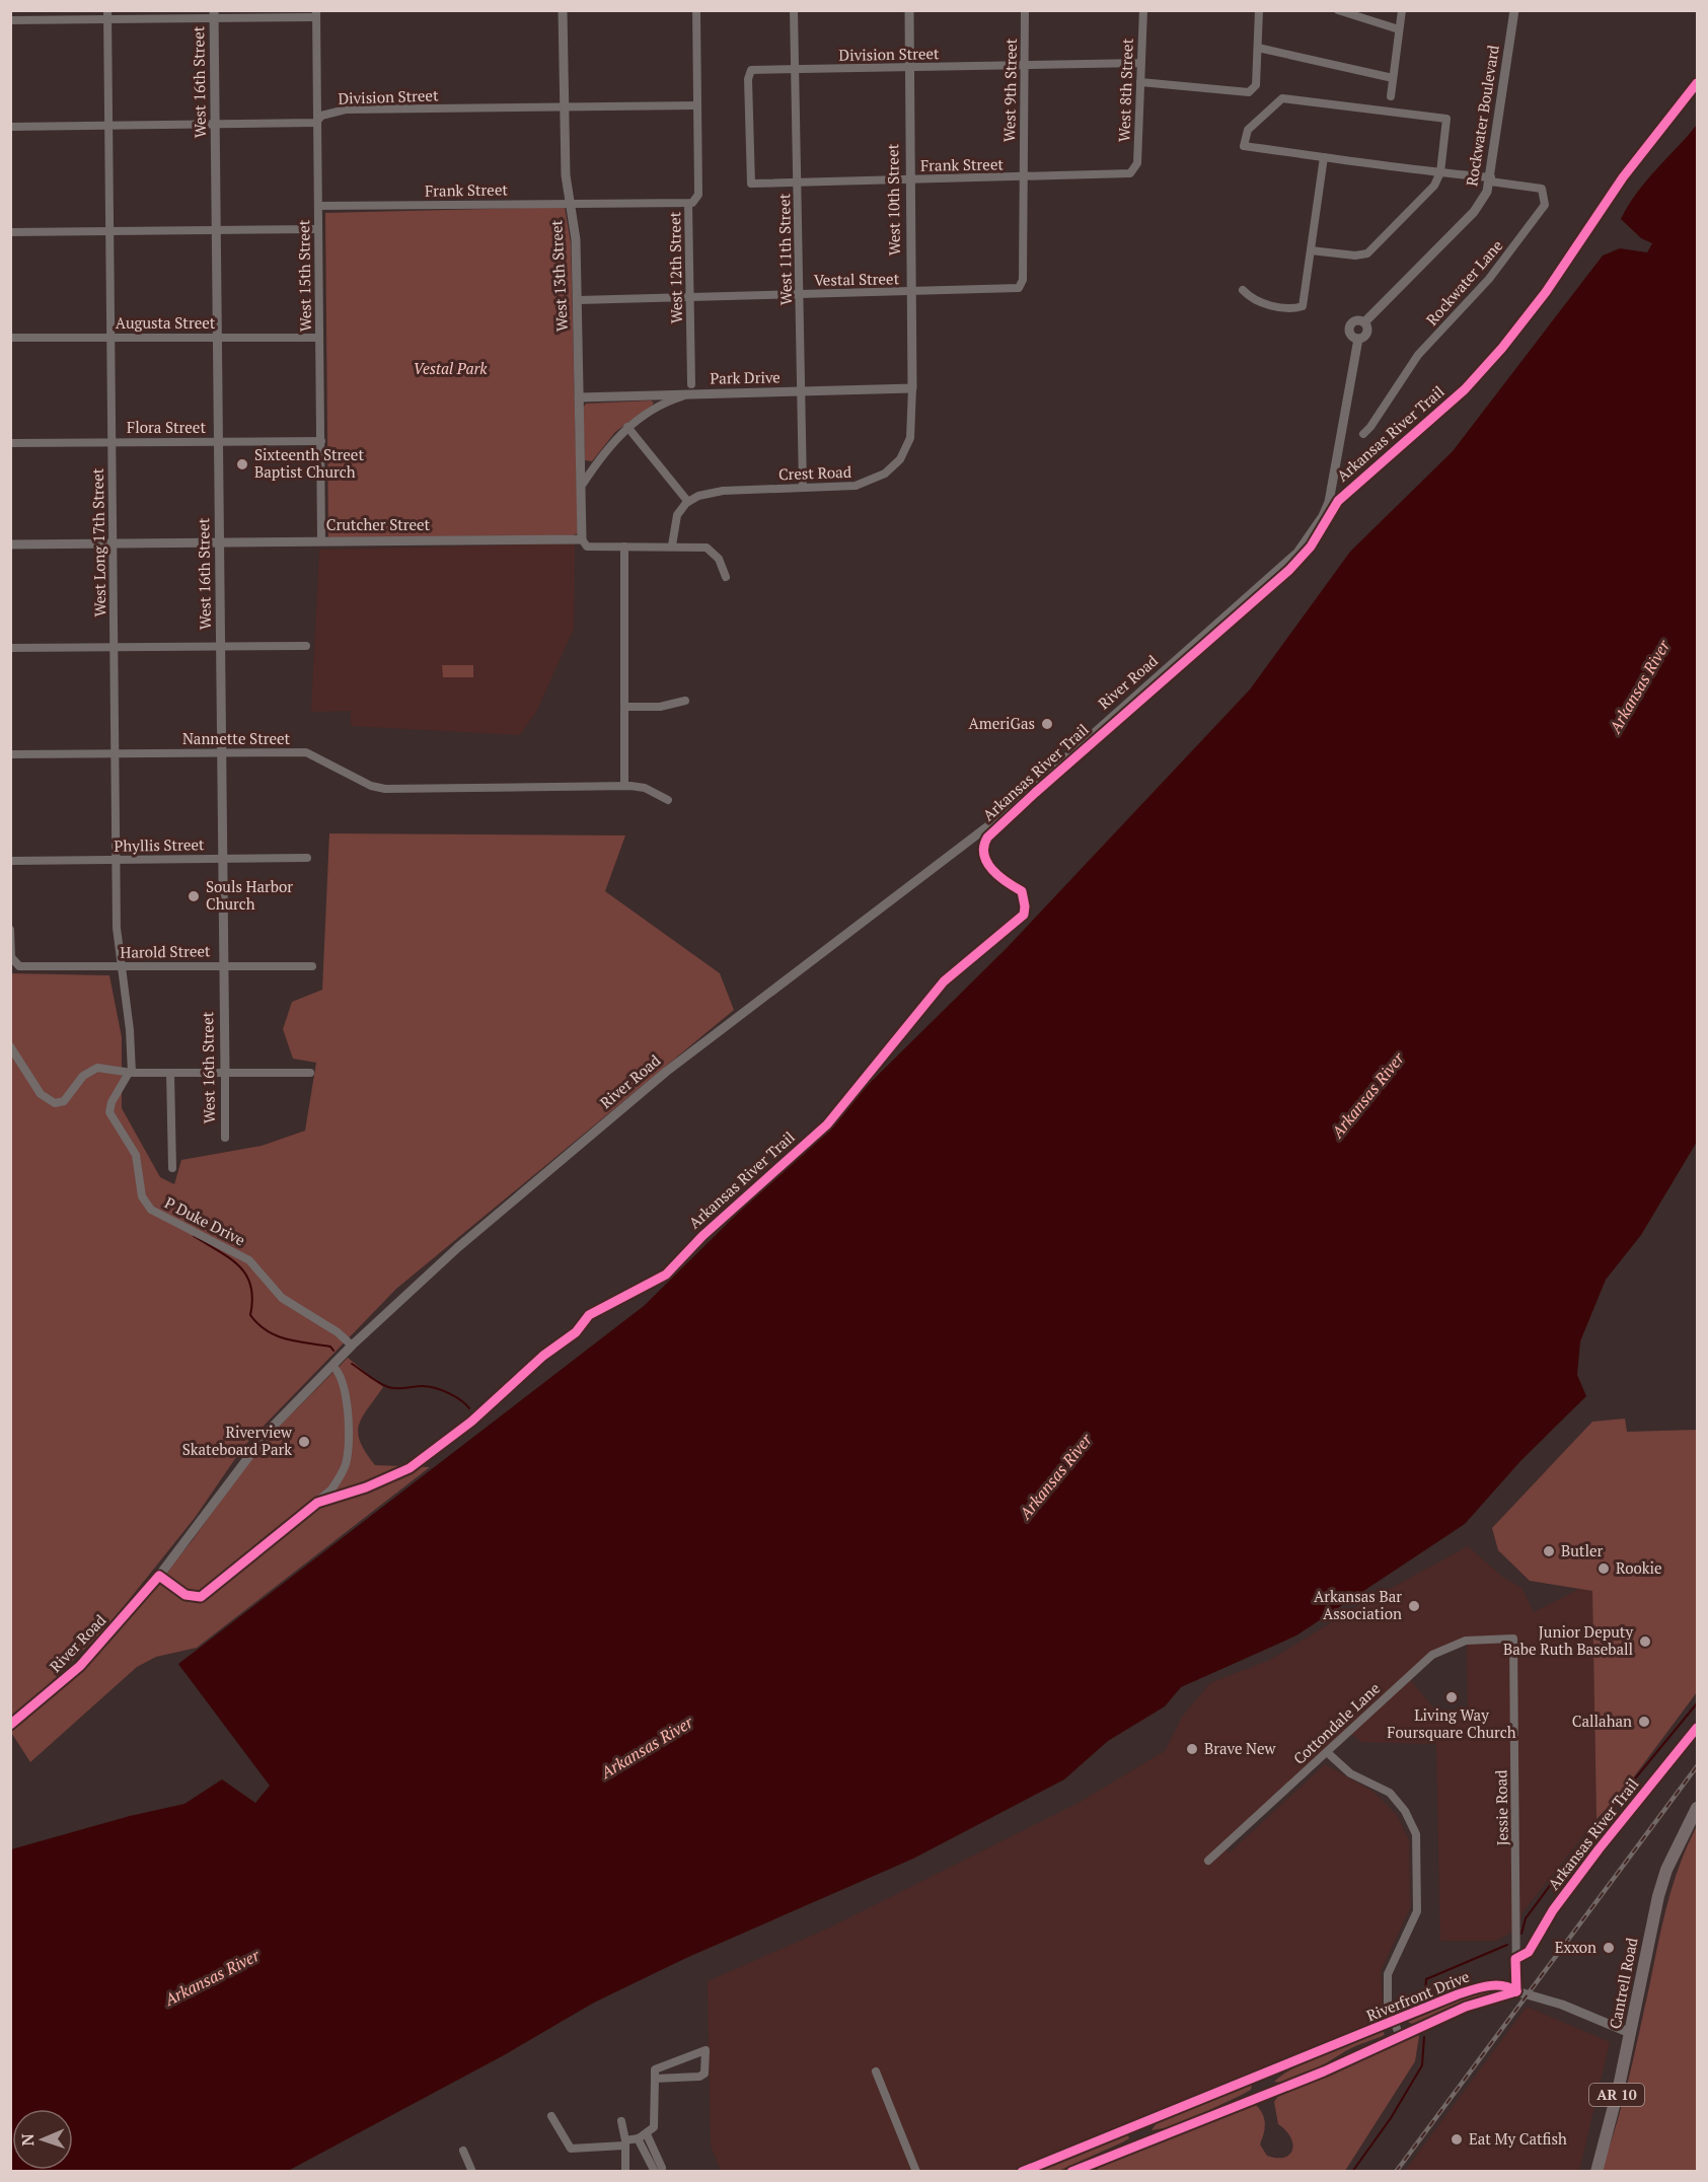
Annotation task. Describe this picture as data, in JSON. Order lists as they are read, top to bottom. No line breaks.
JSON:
{"streets":{"main road":["Cantrell Road","AR 10"],"street":["Division Street","West 16th Street","West 9th Street","West 8th Street","Rockwater Boulevard","Frank Street","West 10th Street","West 11th Street","West 12th Street","West 15th Street","West 13th Street","Vestal Street","Rockwater Lane","Augusta Street","Park Drive","Flora Street","Crest Road","Crutcher Street","West Long 17th Street","River Road","Nannette Street","Phyllis Street","Harold Street","P Duke Drive","Cottondale Lane","Jessie Road","Riverfront Drive"],"cycle path":["Arkansas River Trail"]},"crossings":[["Division Street","West 16th Street"],["Division Street","West 9th Street"],["Division Street","West 8th Street"],["Division Street","Frank Street"],["Division Street","West 10th Street"],["Division Street","West 11th Street"],["Division Street","West 12th Street"],["Division Street","West 15th Street"],["Division Street","West 13th Street"],["Division Street","West Long 17th Street"],["West 16th Street","Augusta Street"],["West 16th Street","Flora Street"],["West 16th Street","Crutcher Street"],["West 16th Street","Nannette Street"],["West 16th Street","Phyllis Street"],["West 16th Street","Harold Street"],["West 9th Street","Frank Street"],["West 9th Street","Vestal Street"],["West 8th Street","Frank Street"],["Rockwater Boulevard","Rockwater Lane"],["Rockwater Boulevard","River Road"],["Frank Street","West 10th Street"],["Frank Street","West 11th Street"],["Frank Street","West 12th Street"],["Frank Street","West 15th Street"],["Frank Street","West 13th Street"],["West 10th Street","Vestal Street"],["West 10th Street","Park Drive"],["West 10th Street","Crest Road"],["West 11th Street","Vestal Street"],["West 11th Street","Park Drive"],["West 11th Street","Crest Road"],["West 12th Street","Vestal Street"],["West 15th Street","Augusta Street"],["West 15th Street","Flora Street"],["West 15th Street","Crutcher Street"],["West 13th Street","Vestal Street"],["West 13th Street","Park Drive"],["West 13th Street","Crutcher Street"],["Augusta Street","West Long 17th Street"],["Park Drive","Crest Road"],["Flora Street","West Long 17th Street"],["Crutcher Street","West Long 17th Street"],["West Long 17th Street","Nannette Street"],["West Long 17th Street","Phyllis Street"],["West Long 17th Street","Harold Street"],["West Long 17th Street","P Duke Drive"],["River Road","P Duke Drive"],["Cottondale Lane","Jessie Road"],["Jessie Road","Riverfront Drive"],["Cantrell Road","Riverfront Drive"]],"water":["Arkansas River"],"parks":["Vestal Park"],"places":["Sixteenth Street Baptist Church","AmeriGas","Souls Harbor Church","Riverview Skateboard Park","Butler","Rookie","Arkansas Bar Association","Junior Deputy Babe Ruth Baseball","Living Way Foursquare Church","Callahan","Brave New","Exxon","Eat My Catfish"],"north":"left"}
